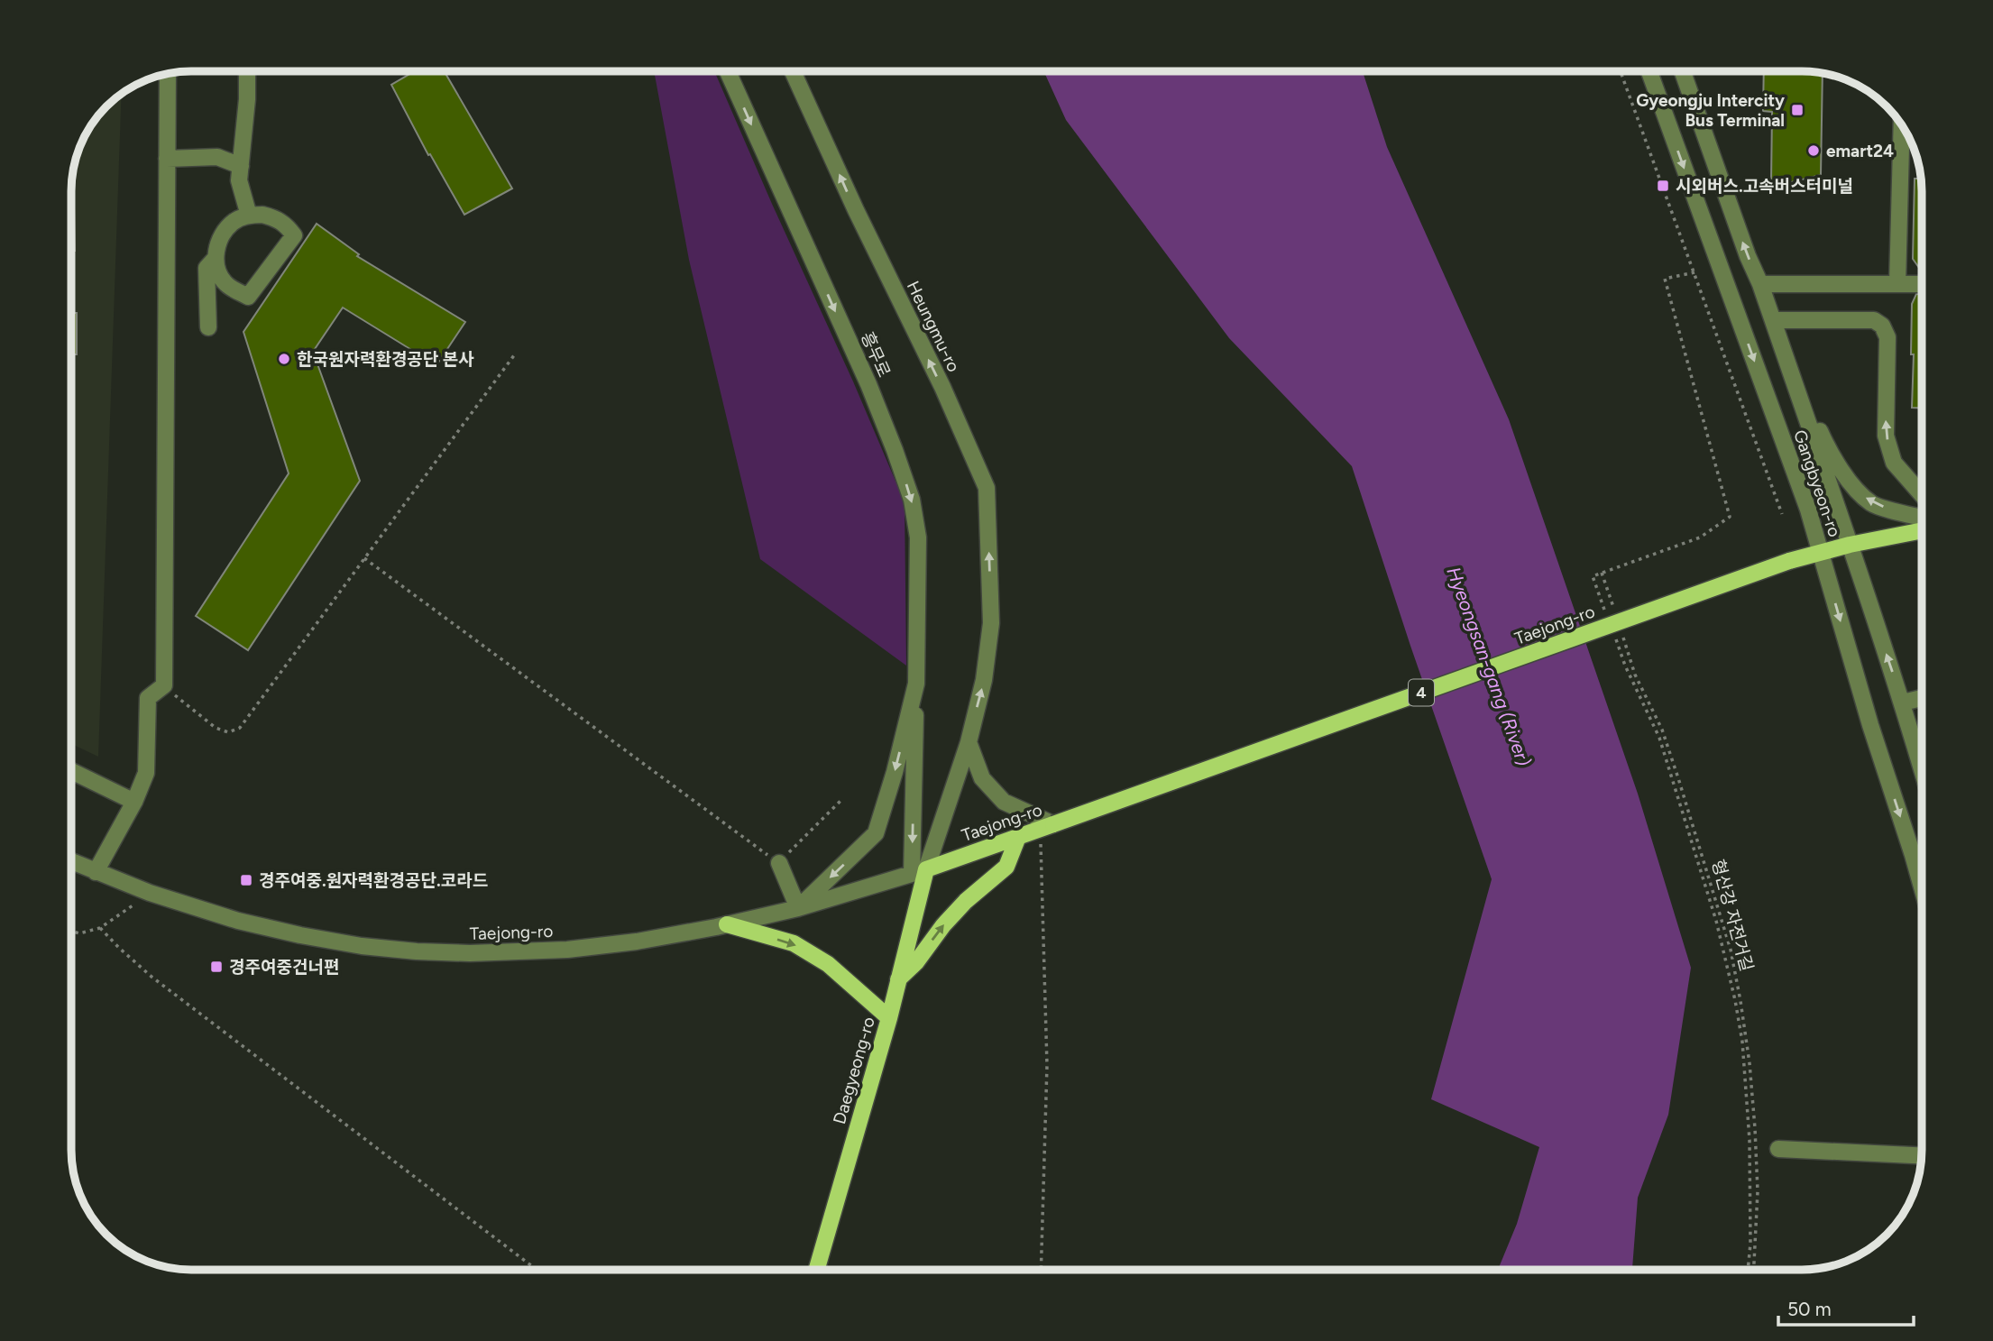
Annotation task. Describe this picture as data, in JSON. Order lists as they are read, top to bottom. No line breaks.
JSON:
{"streets":{"main road":["Taejong-ro","4","Daegyeong-ro"],"street":["Heungmu-ro","흥무로","Gangbyeon-ro"],"path":["형산강 자전거길"]},"crossings":[["흥무로","Taejong-ro"],["흥무로","Daegyeong-ro"],["Gangbyeon-ro","Taejong-ro"],["Taejong-ro","Daegyeong-ro"]],"one_way":["Heungmu-ro","흥무로"],"water":["Hyeongsan-gang (River)"],"places":{"transit":["Gyeongju Intercity Bus Terminal","시외버스.고속버스터미널","경주여중.원자력환경공단.코라드","경주여중건너편"],"other":["emart24","한국원자력환경공단 본사"]},"scale_bar":"50 m"}
